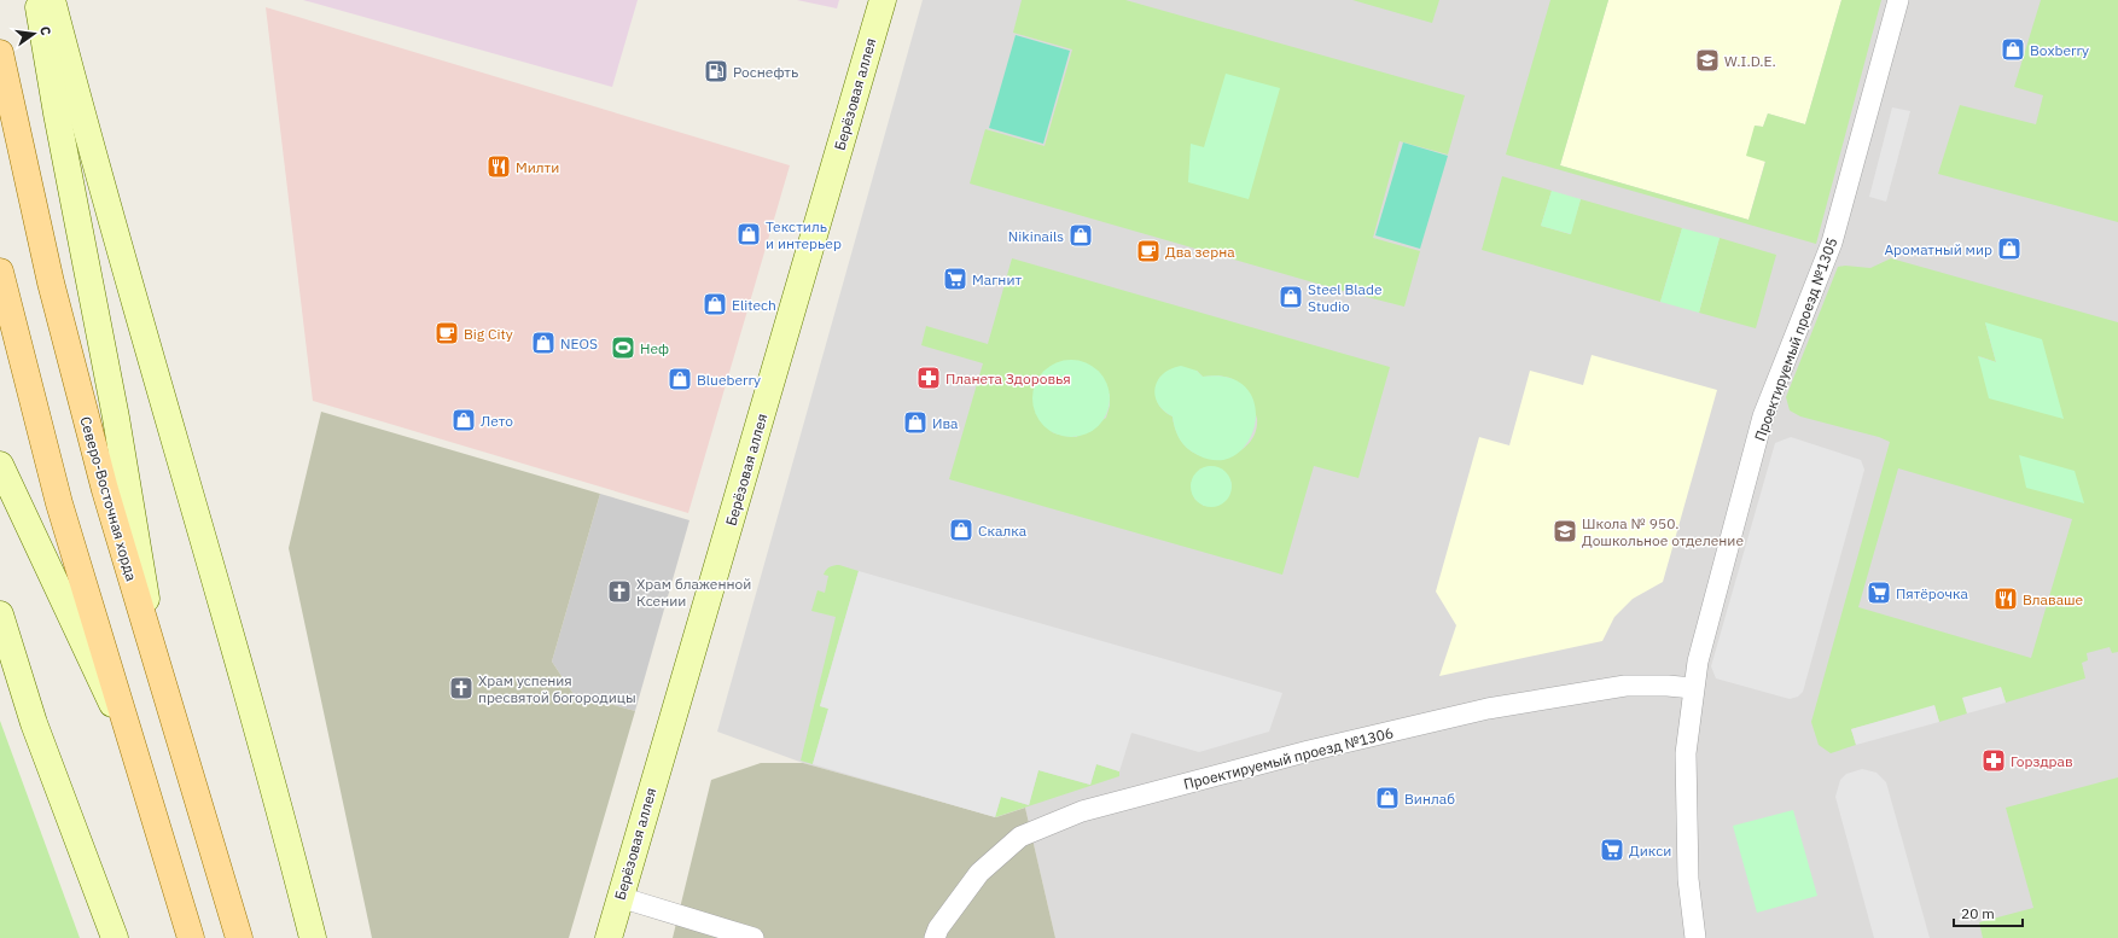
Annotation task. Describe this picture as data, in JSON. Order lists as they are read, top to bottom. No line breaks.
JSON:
{"streets":{"main road":["Берёзовая аллея","Северо-Восточная хорда"],"street":["Проектируемый проезд №1305","Проектируемый проезд №1306"]},"crossings":[["Проектируемый проезд №1305","Проектируемый проезд №1306"]],"places":{"shop":["Boxberry","Текстиль и интерьер","Nikinails","Ароматный мир","Steel Blade Studio","Elitech","NEOS","Blueberry","Лето","Ива","Скалка","Винлаб"],"school or university":["W.I.D.E.","Школа № 950. Дошкольное отделение"],"fuel station":["Роснефть"],"restaurant":["Милти","Влаваше"],"cafe":["Два зерна","Big City"],"supermarket":["Магнит","Пятёрочка","Дикси"],"sports":["Неф"],"pharmacy":["Планета Здоровья","Горздрав"],"church":["Храм блаженной Ксении","Храм успения пресвятой богородицы"]},"scale_bar":"20 m","north":"right"}
